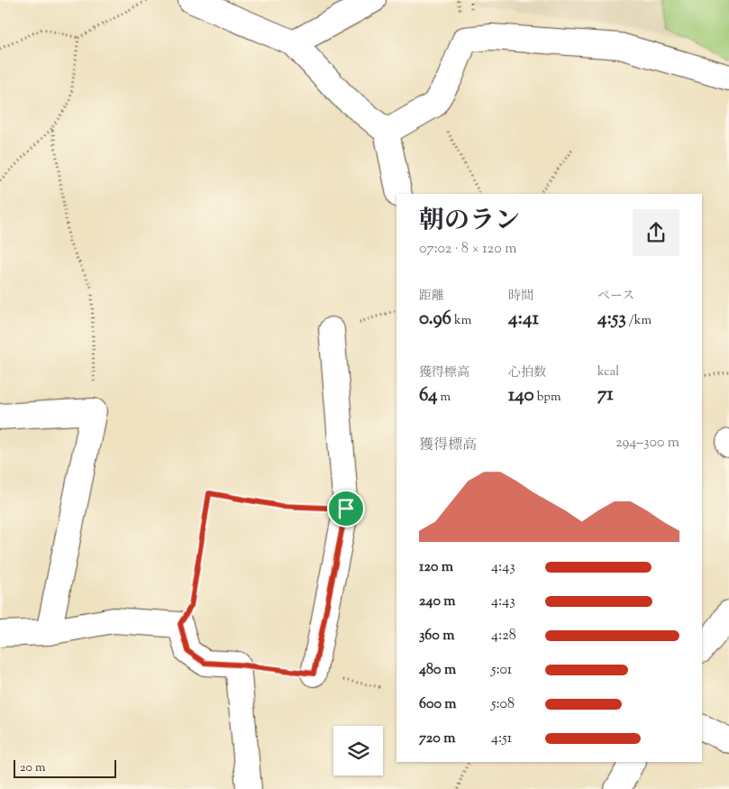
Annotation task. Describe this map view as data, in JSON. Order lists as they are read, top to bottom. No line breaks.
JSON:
{"scale_bar":"20 m","page":{"heading":["朝のラン","07:02 · 8 × 120 m"],"stats":[["距離","0.96 km"],["時間","4:41"],["ペース","4:53 /km"],["獲得標高","64 m"],["心拍数","140 bpm"],["kcal","71"]],"chart":["獲得標高","294–300 m"],"list":[{"name":"120 m","note":"4:43"},{"name":"240 m","note":"4:43"},{"name":"360 m","note":"4:28"},{"name":"480 m","note":"5:01"},{"name":"600 m","note":"5:08"},{"name":"720 m","note":"4:51"}],"scale":"20 m"}}
